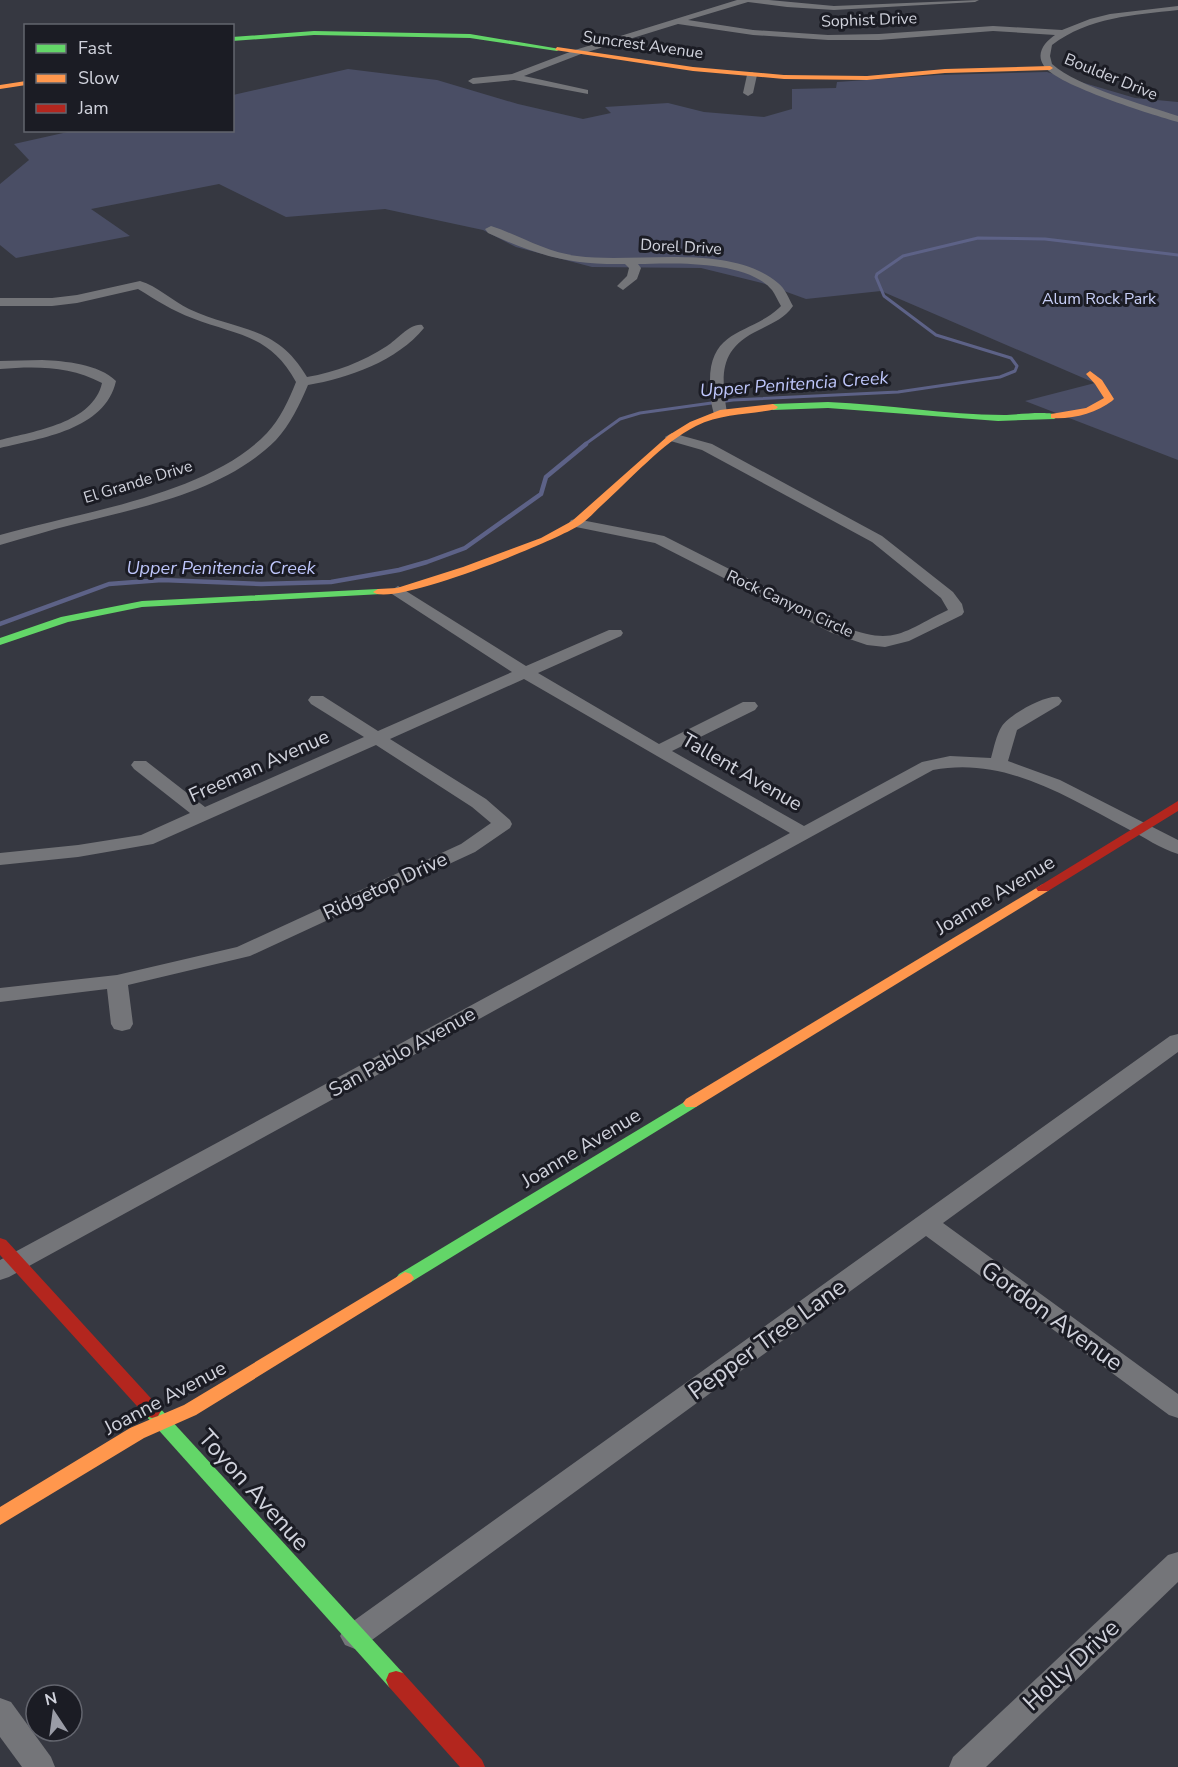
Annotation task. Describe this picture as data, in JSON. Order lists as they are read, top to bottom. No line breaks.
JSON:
{"streets":{"street":["Sophist Drive","Suncrest Avenue","Boulder Drive","Dorel Drive","El Grande Drive","Rock Canyon Circle","Freeman Avenue","Tallent Avenue","Ridgetop Drive","Joanne Avenue","San Pablo Avenue","Gordon Avenue","Pepper Tree Lane","Toyon Avenue","Holly Drive"]},"crossings":[["Sophist Drive","Boulder Drive"],["Suncrest Avenue","Boulder Drive"],["Freeman Avenue","Tallent Avenue"],["Freeman Avenue","Ridgetop Drive"],["Tallent Avenue","Joanne Avenue"],["Tallent Avenue","San Pablo Avenue"],["Joanne Avenue","Toyon Avenue"],["San Pablo Avenue","Toyon Avenue"],["Gordon Avenue","Pepper Tree Lane"],["Pepper Tree Lane","Toyon Avenue"]],"water":["Upper Penitencia Creek"],"parks":["Alum Rock Park"],"legend":["Fast","Slow","Jam"],"north":"top"}
